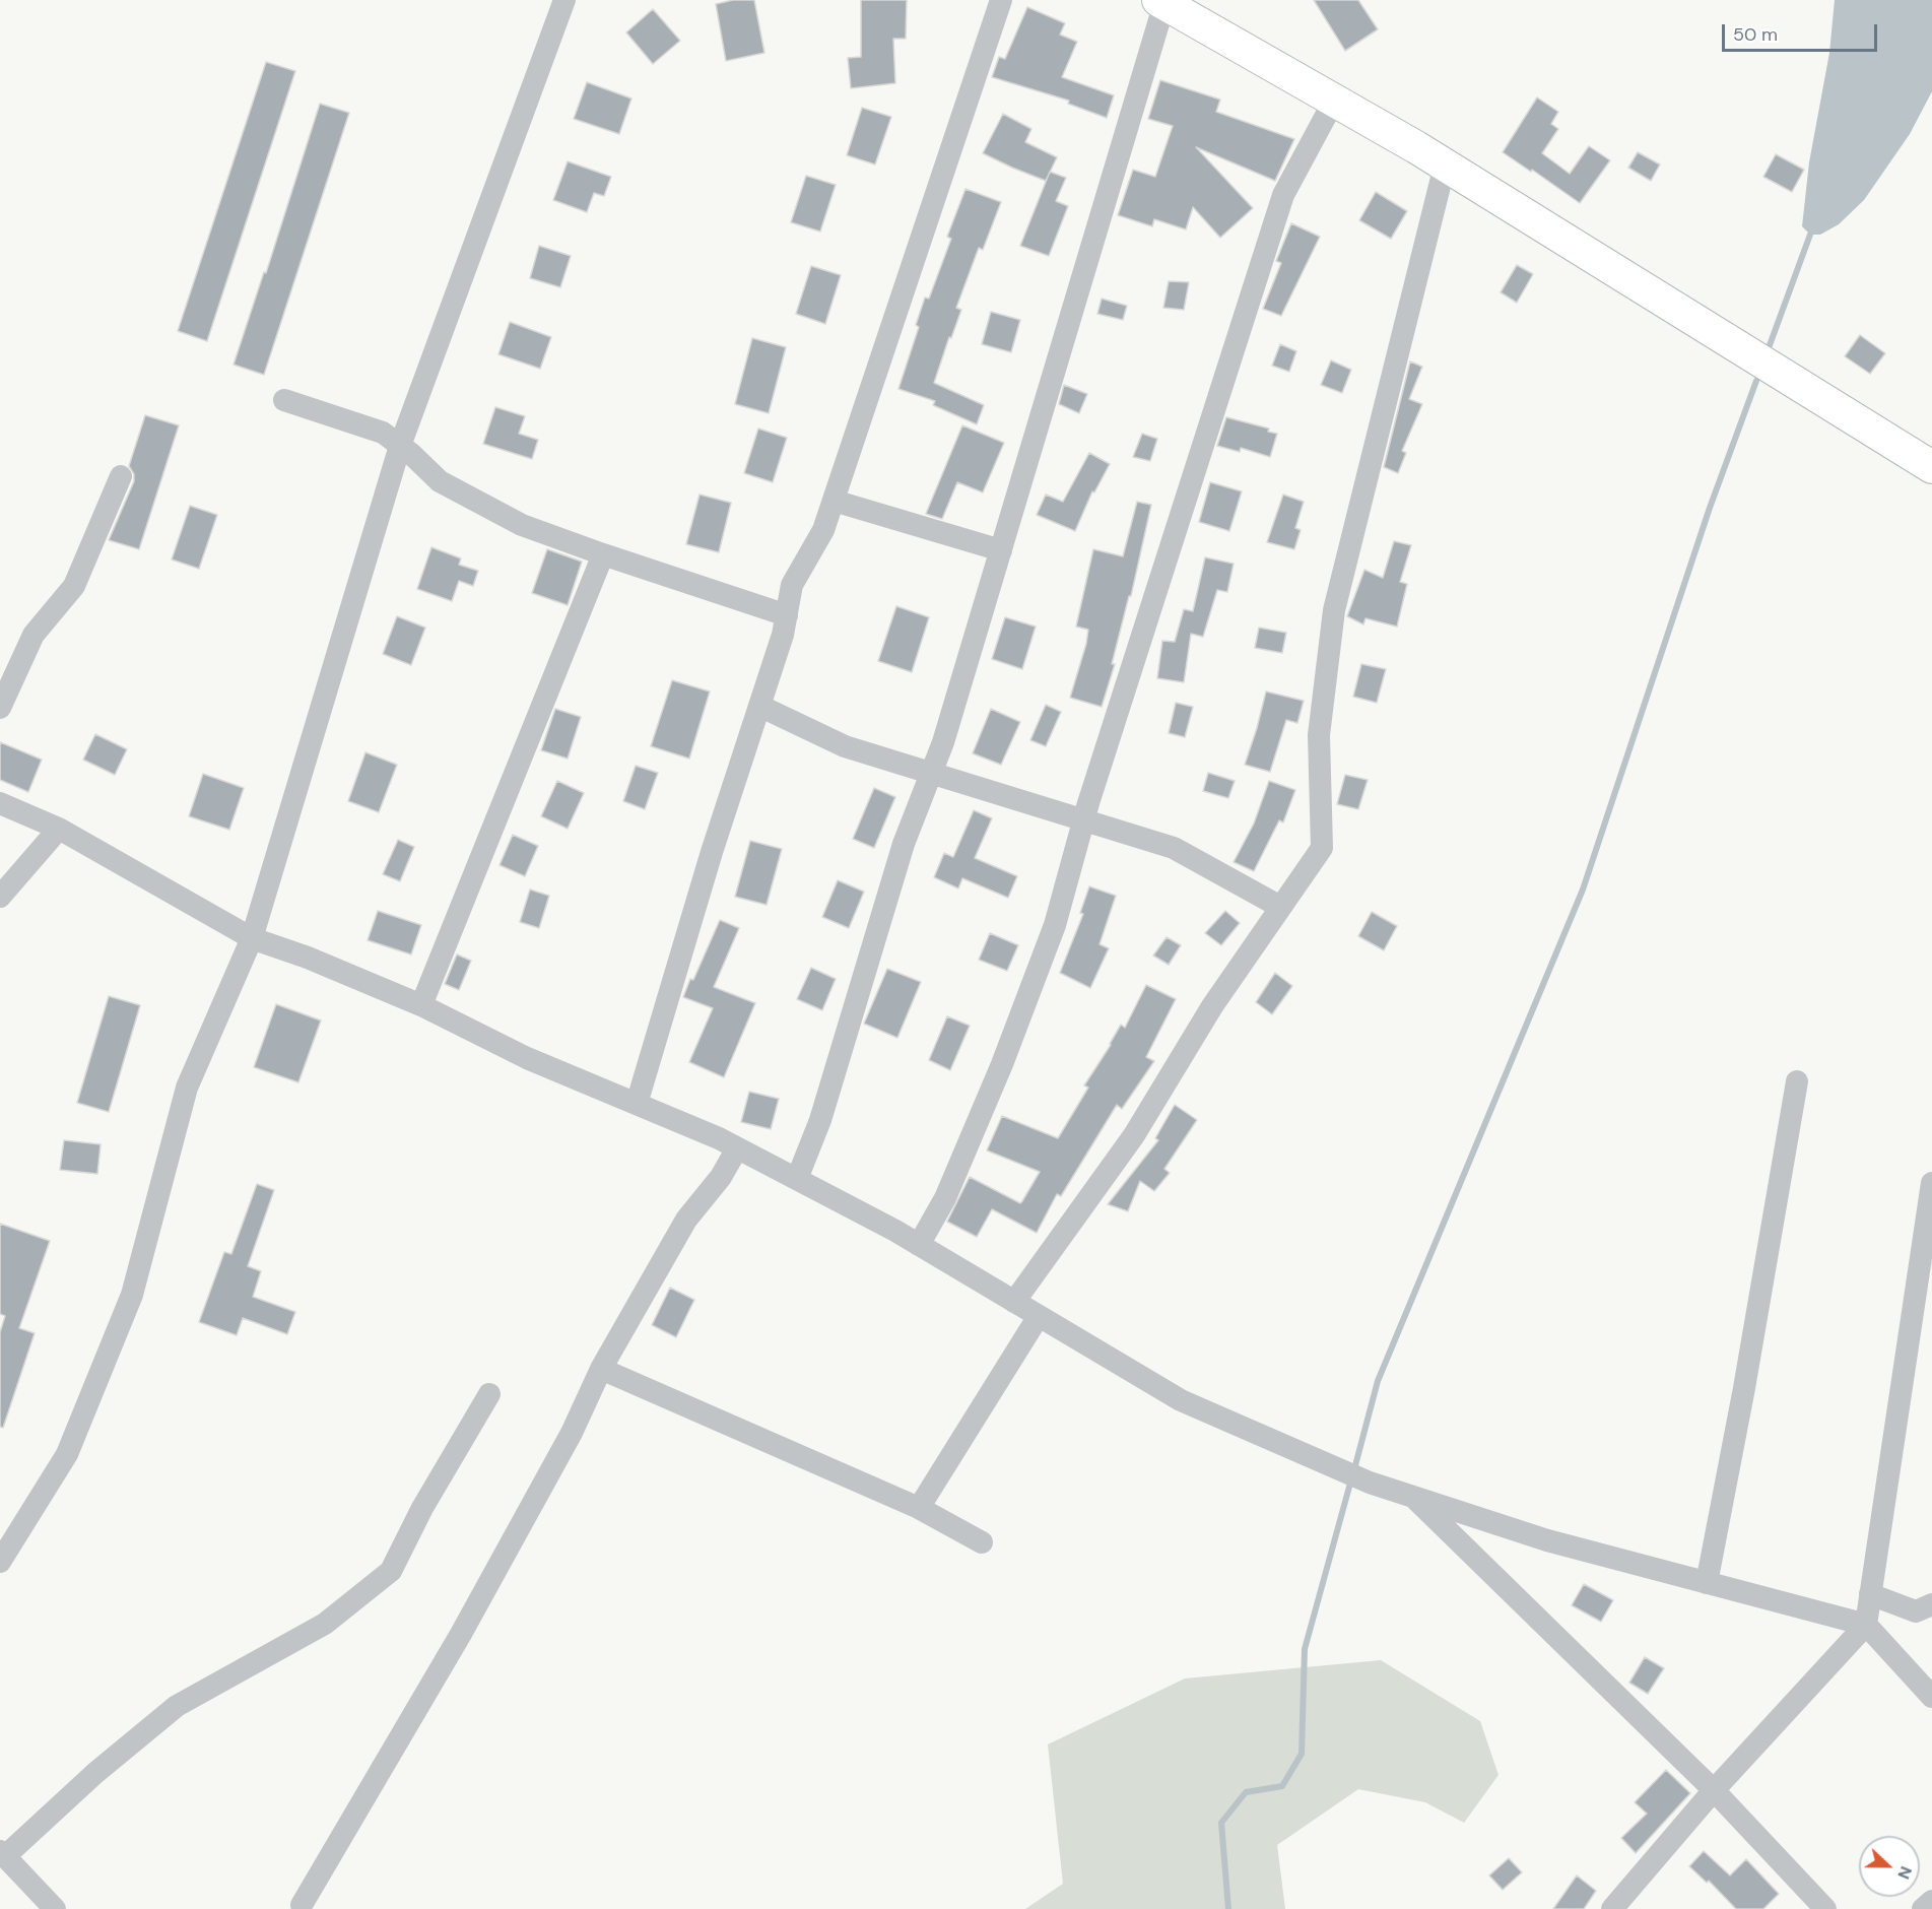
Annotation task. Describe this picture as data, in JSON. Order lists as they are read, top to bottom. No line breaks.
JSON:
{"scale_bar":"50 m","north":"right"}
